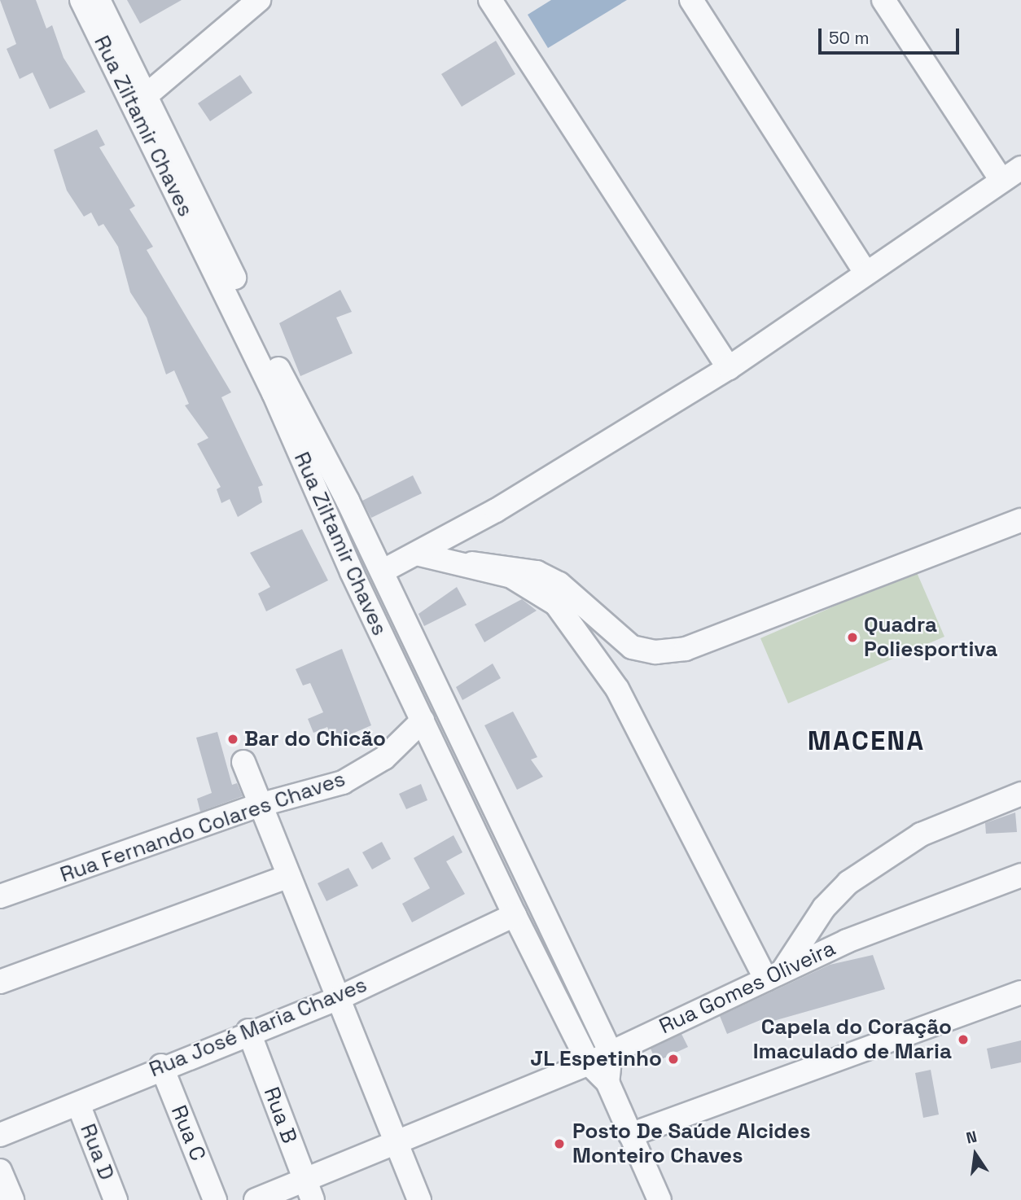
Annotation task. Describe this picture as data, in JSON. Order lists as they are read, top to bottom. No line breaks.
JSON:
{"streets":{"street":["Rua Ziltamir Chaves","Rua Fernando Colares Chaves","Rua Gomes Oliveira","Rua José Maria Chaves","Rua B","Rua C","Rua D"]},"crossings":[["Rua Ziltamir Chaves","Rua Fernando Colares Chaves"],["Rua Ziltamir Chaves","Rua Gomes Oliveira"],["Rua Ziltamir Chaves","Rua José Maria Chaves"],["Rua Gomes Oliveira","Rua B"],["Rua José Maria Chaves","Rua B"],["Rua José Maria Chaves","Rua C"],["Rua José Maria Chaves","Rua D"]],"districts":["MACENA"],"places":["Quadra Poliesportiva","Bar do Chicão","Capela do Coração Imaculado de Maria","JL Espetinho","Posto De Saúde Alcides Monteiro Chaves"],"scale_bar":"50 m","north":"top"}
